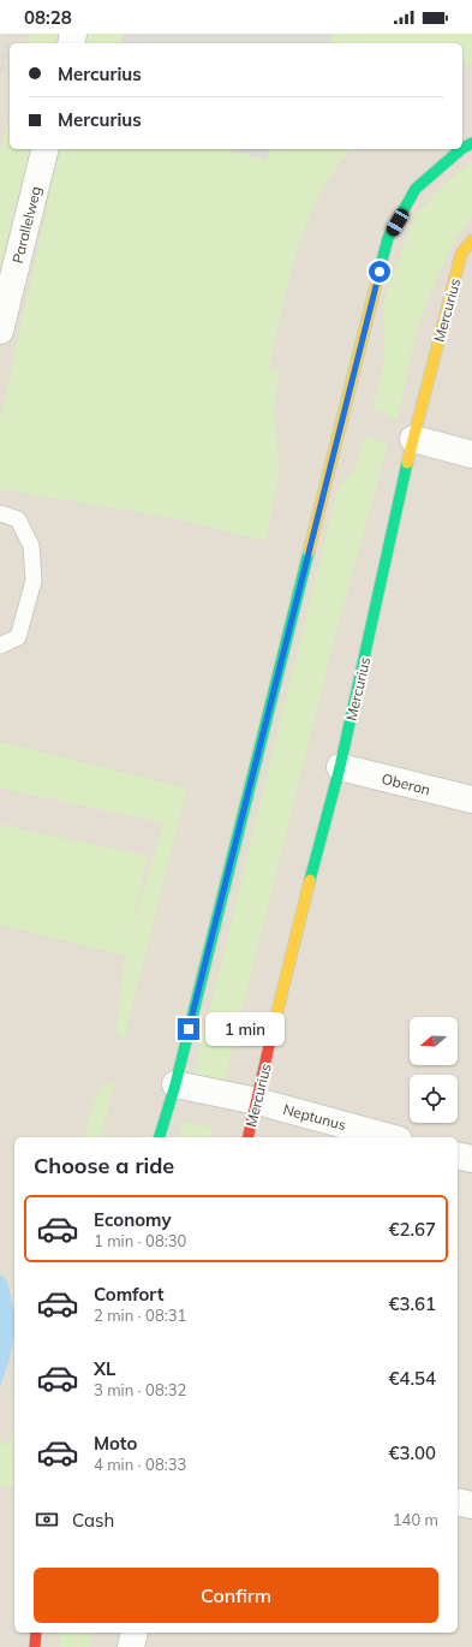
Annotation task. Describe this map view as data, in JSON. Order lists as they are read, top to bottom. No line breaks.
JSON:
{"streets":{"street":["Parallelweg","Mercurius","Oberon","Neptunus"]},"crossings":[["Mercurius","Oberon"],["Mercurius","Neptunus"]],"north":"left","page":{"status":"08:28","banner":["Mercurius","Mercurius"],"bubble":"1 min","heading":"Choose a ride","list":[{"name":"Economy","note":"1 min · 08:30","value":"€2.67"},{"name":"Comfort","note":"2 min · 08:31","value":"€3.61"},{"name":"XL","note":"3 min · 08:32","value":"€4.54"},{"name":"Moto","note":"4 min · 08:33","value":"€3.00"}],"pay":["Cash","140 m"],"buttons":"Confirm"}}
